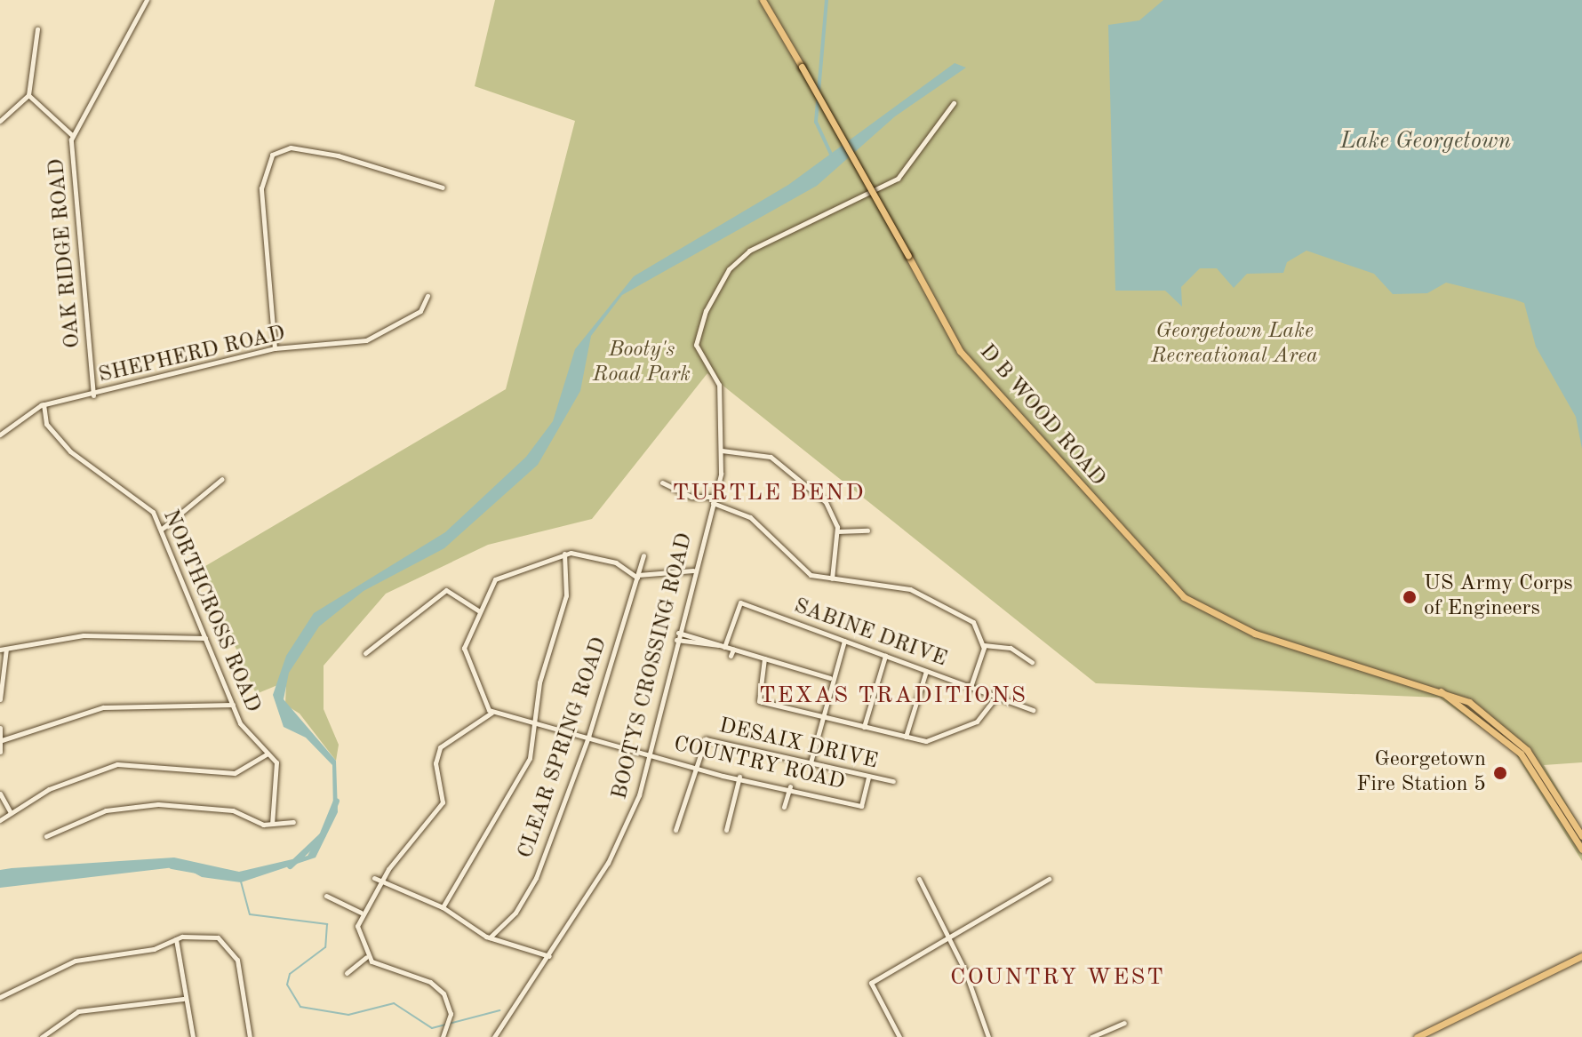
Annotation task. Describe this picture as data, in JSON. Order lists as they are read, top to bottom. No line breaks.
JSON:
{"streets":{"main road":["D B WOOD ROAD"],"street":["OAK RIDGE ROAD","SHEPHERD ROAD","NORTHCROSS ROAD","SABINE DRIVE","BOOTYS CROSSING ROAD","DESAIX DRIVE","CLEAR SPRING ROAD","COUNTRY ROAD"]},"crossings":[["OAK RIDGE ROAD","SHEPHERD ROAD"],["SHEPHERD ROAD","NORTHCROSS ROAD"],["BOOTYS CROSSING ROAD","COUNTRY ROAD"],["DESAIX DRIVE","COUNTRY ROAD"],["CLEAR SPRING ROAD","COUNTRY ROAD"]],"districts":["TURTLE BEND","TEXAS TRADITIONS","COUNTRY WEST"],"water":["Lake Georgetown"],"parks":["Georgetown Lake Recreational Area","Booty's Road Park"],"places":["US Army Corps of Engineers","Georgetown Fire Station 5"]}
